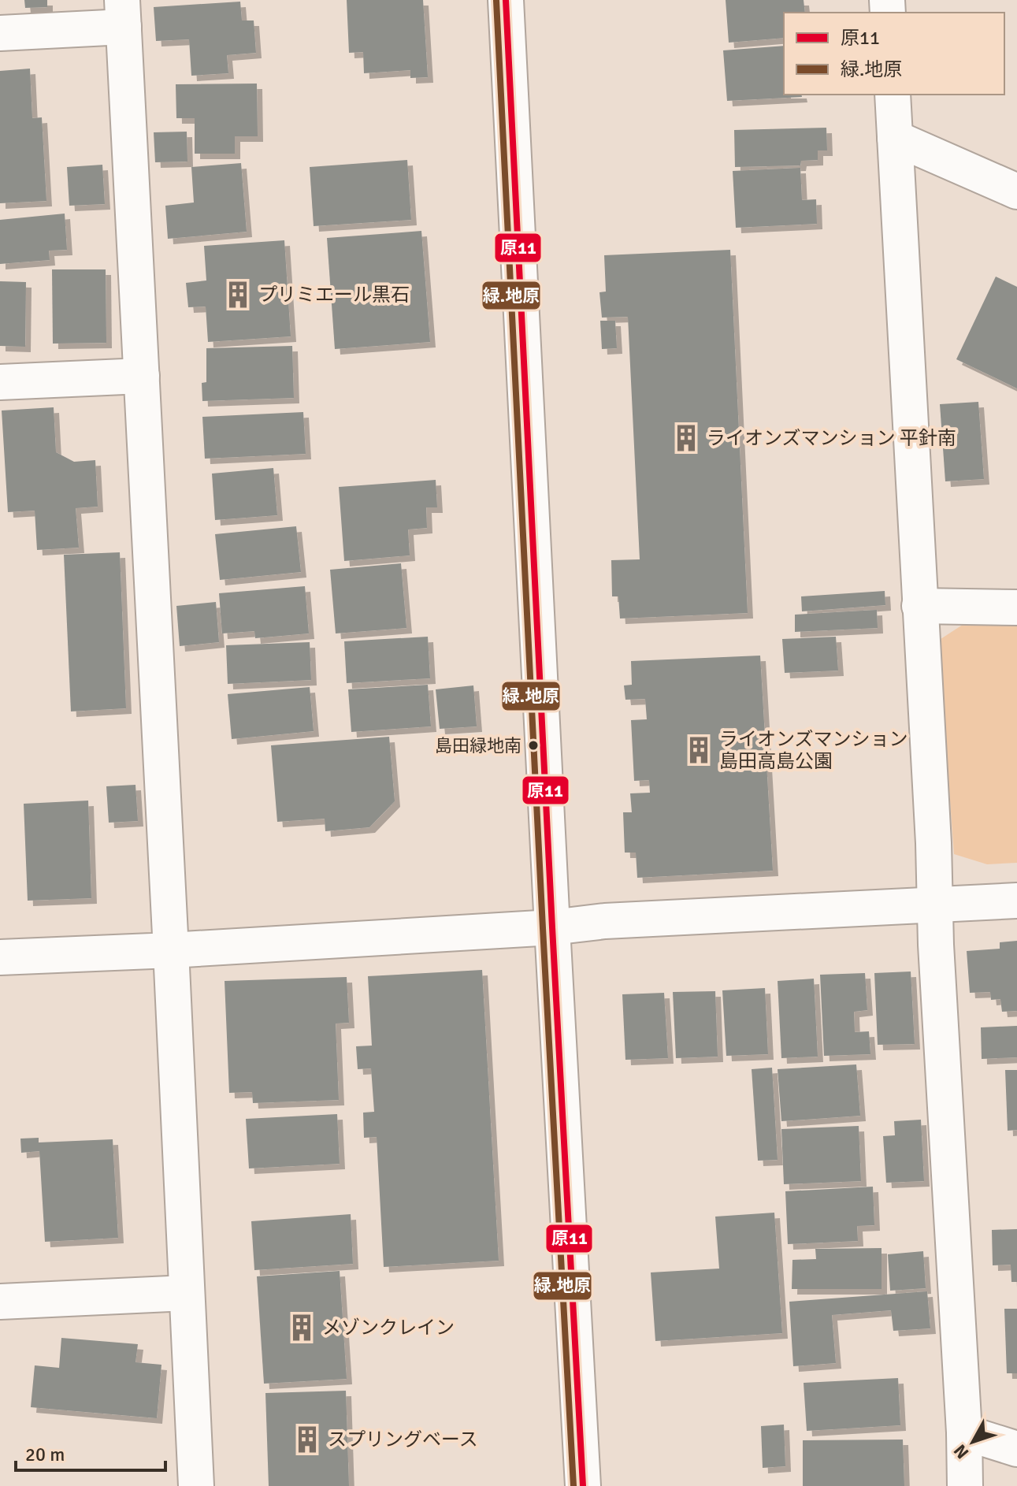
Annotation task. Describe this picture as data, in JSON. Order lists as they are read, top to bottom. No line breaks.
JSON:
{"places":{"building":["プリミエール黒石","ライオンズマンション 平針南","ライオンズマンション 島田高島公園","メゾンクレイン","スプリングベース"],"other":["島田緑地南"]},"lines":["transit line 原11","transit line 緑.地原"],"legend":["原11","緑.地原"],"scale_bar":"20 m","north":"bottom left"}
